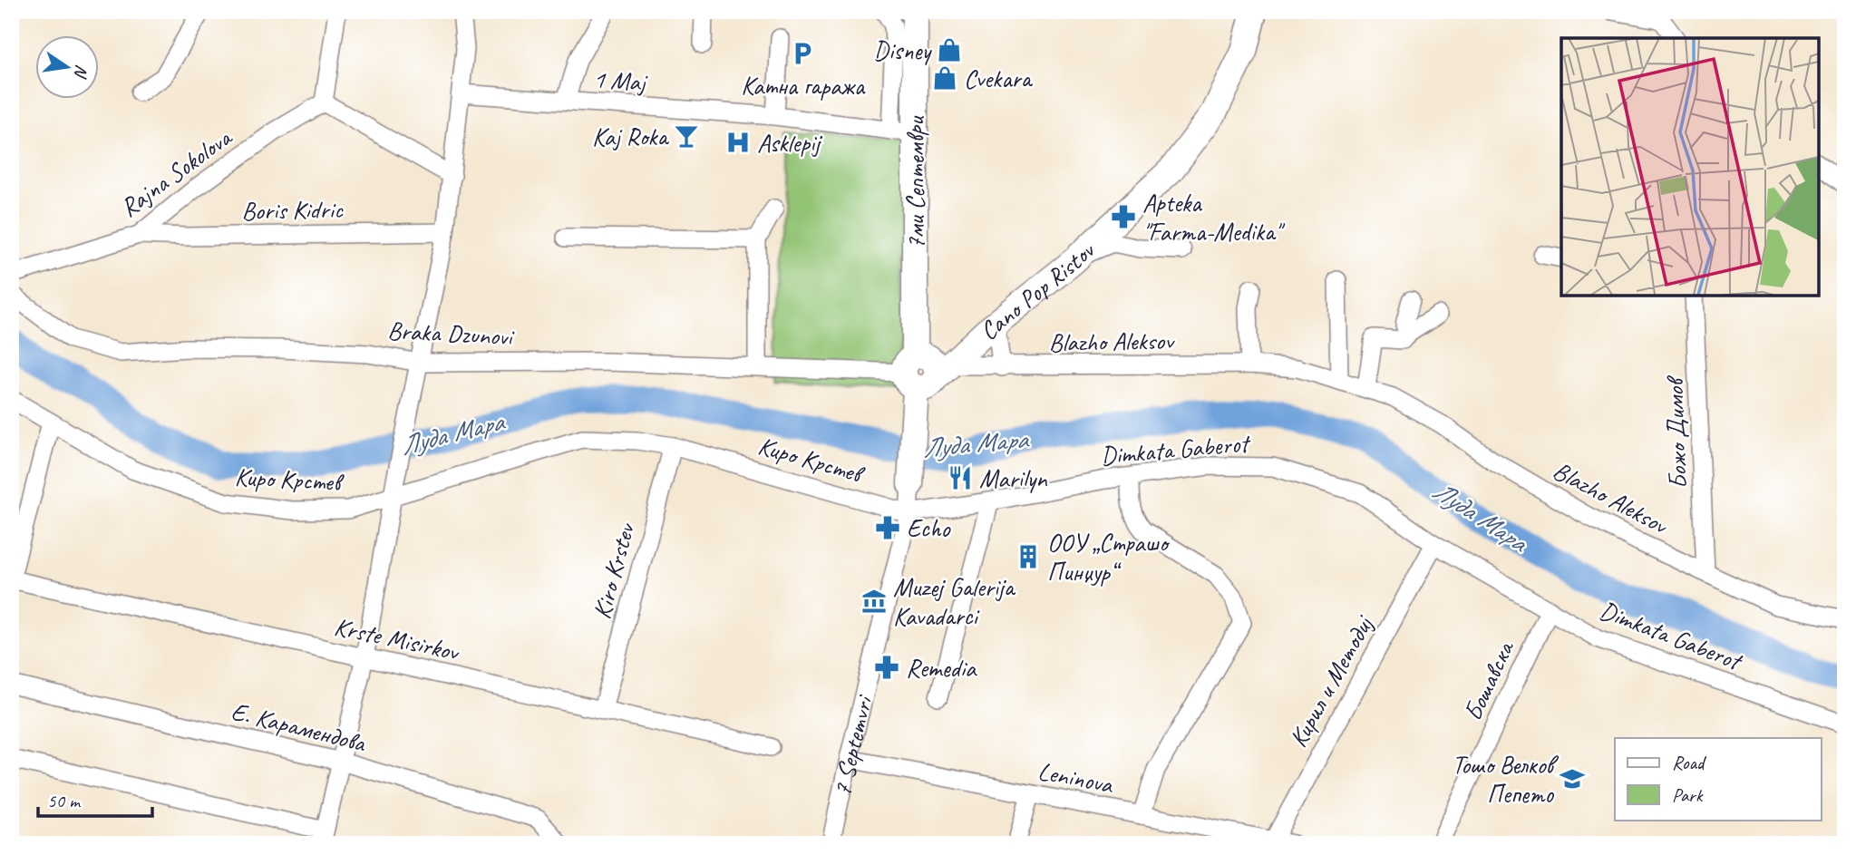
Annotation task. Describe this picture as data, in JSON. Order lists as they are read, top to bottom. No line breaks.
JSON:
{"streets":{"street":["1 Maj","Rajna Sokolova","7ми Септември","Boris Kidric","Cano Pop Ristov","Braka Dzunovi","Blazho Aleksov","Божо Димов","Dimkata Gaberot","Киро Крстев","Kiro Krstev","Krste Misirkov","Бошавска","Кирил и Методиј","Е. Карамендова","7 Septemvri","Leninova"]},"crossings":[["1 Maj","7ми Септември"],["Rajna Sokolova","Boris Kidric"],["7ми Септември","Cano Pop Ristov"],["7ми Септември","Braka Dzunovi"],["7ми Септември","Blazho Aleksov"],["7ми Септември","7 Septemvri"],["Cano Pop Ristov","Braka Dzunovi"],["Cano Pop Ristov","Blazho Aleksov"],["Cano Pop Ristov","7 Septemvri"],["Braka Dzunovi","Blazho Aleksov"],["Braka Dzunovi","7 Septemvri"],["Blazho Aleksov","Божо Димов"],["Blazho Aleksov","7 Septemvri"],["Dimkata Gaberot","Киро Крстев"],["Dimkata Gaberot","Бошавска"],["Dimkata Gaberot","Кирил и Методиј"],["Dimkata Gaberot","7 Septemvri"],["Киро Крстев","Kiro Krstev"],["Киро Крстев","7 Septemvri"],["Kiro Krstev","Krste Misirkov"],["Кирил и Методиј","Leninova"],["7 Septemvri","Leninova"]],"water":["Луда Мара"],"places":{"shop":["Disney","Cvekara"],"parking":["Катна гаража"],"bar":["Kaj Roka"],"hospital":["Asklepij"],"pharmacy":["Apteka \"Farma-Medika\"","Echo","Remedia"],"restaurant":["Marilyn"],"building":["ООУ „Страшо Пинџур“"],"museum":["Muzej Galerija Kavadarci"],"school or university":["Тошо Велков Пепето"]},"legend":["Road","Park"],"scale_bar":"50 m","north":"right"}
